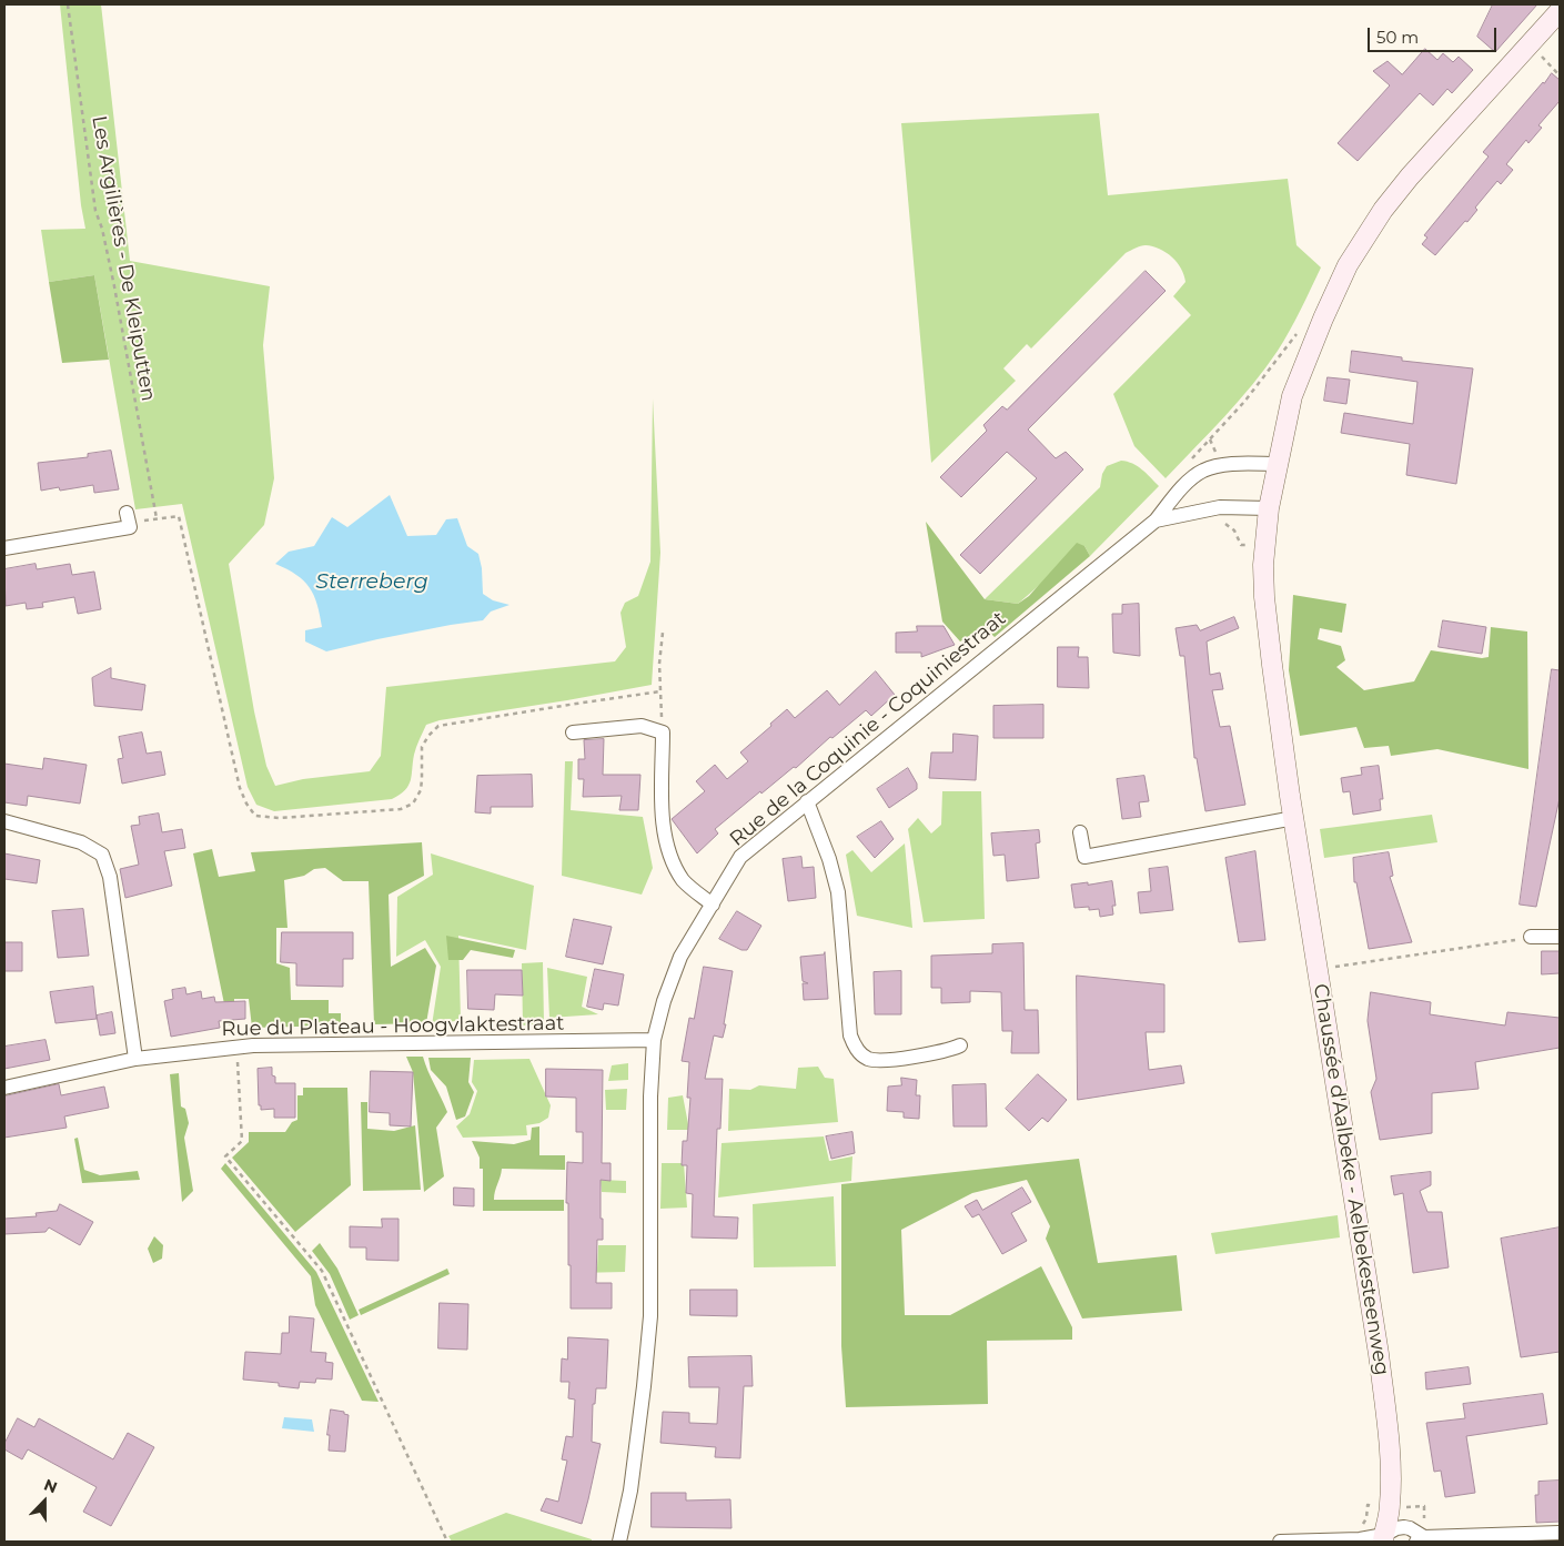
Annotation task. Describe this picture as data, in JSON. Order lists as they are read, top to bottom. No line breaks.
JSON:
{"streets":{"main road":["Chaussée d'Aalbeke - Aelbekesteenweg"],"street":["Rue de la Coquinie - Coquiniestraat","Rue du Plateau - Hoogvlaktestraat"],"path":["Les Argilières - De Kleiputten"]},"crossings":[["Rue de la Coquinie - Coquiniestraat","Rue du Plateau - Hoogvlaktestraat"],["Rue de la Coquinie - Coquiniestraat","Chaussée d'Aalbeke - Aelbekesteenweg"]],"water":["Sterreberg"],"scale_bar":"50 m","north":"top"}
